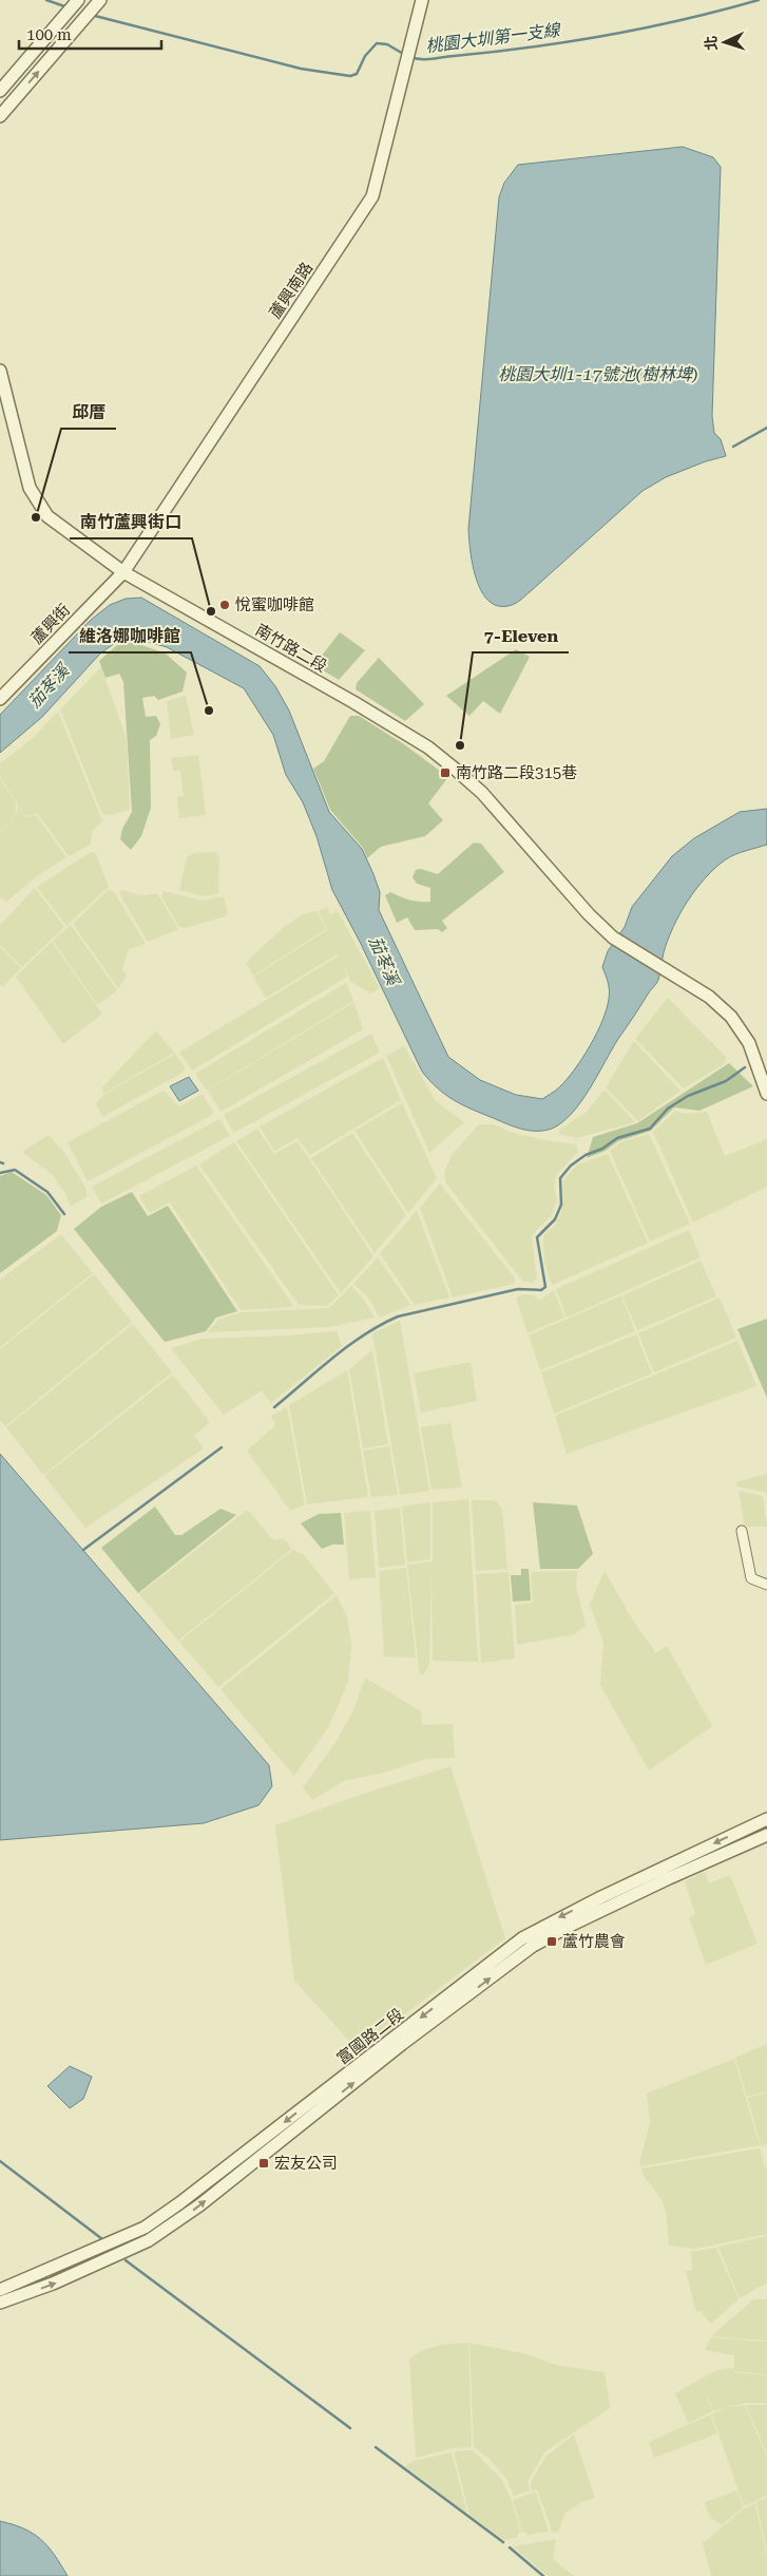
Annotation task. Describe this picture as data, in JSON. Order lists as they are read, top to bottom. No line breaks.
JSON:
{"streets":{"street":["蘆興南路","蘆興街","南竹路二段","富國路二段"]},"crossings":[["蘆興南路","蘆興街"],["蘆興南路","南竹路二段"],["蘆興街","南竹路二段"]],"water":["桃園大圳第一支線","桃園大圳1-17號池(樹林埤)","茄苳溪"],"places":{"other":["邱厝","悅蜜咖啡館","南竹蘆興街口","維洛娜咖啡館","7-Eleven"],"transit":["南竹路二段315巷","蘆竹農會","宏友公司"]},"scale_bar":"100 m","north":"left"}
